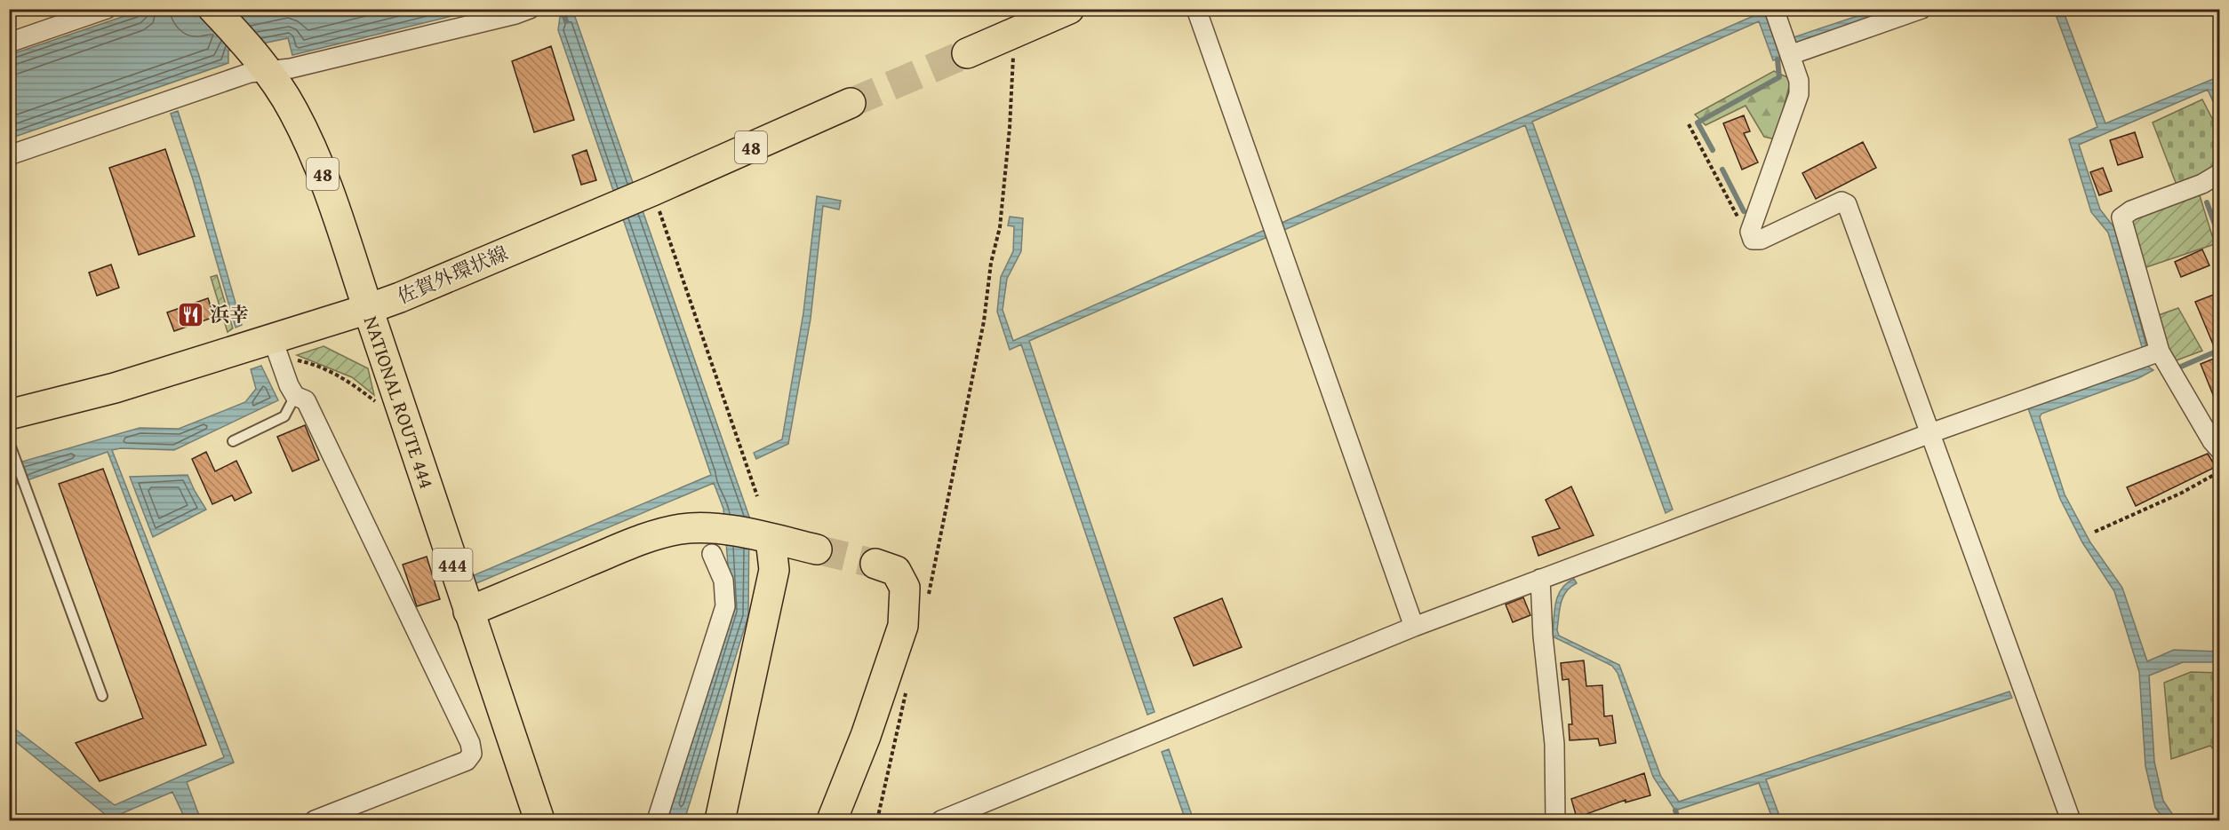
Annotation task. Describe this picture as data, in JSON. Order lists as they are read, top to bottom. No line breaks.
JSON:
{"streets":{"main road":["48","佐賀外環状線","NATIONAL ROUTE 444","444"]},"crossings":[["48","佐賀外環状線"],["48","NATIONAL ROUTE 444"],["佐賀外環状線","NATIONAL ROUTE 444"]],"places":{"restaurant":["浜幸"]}}
